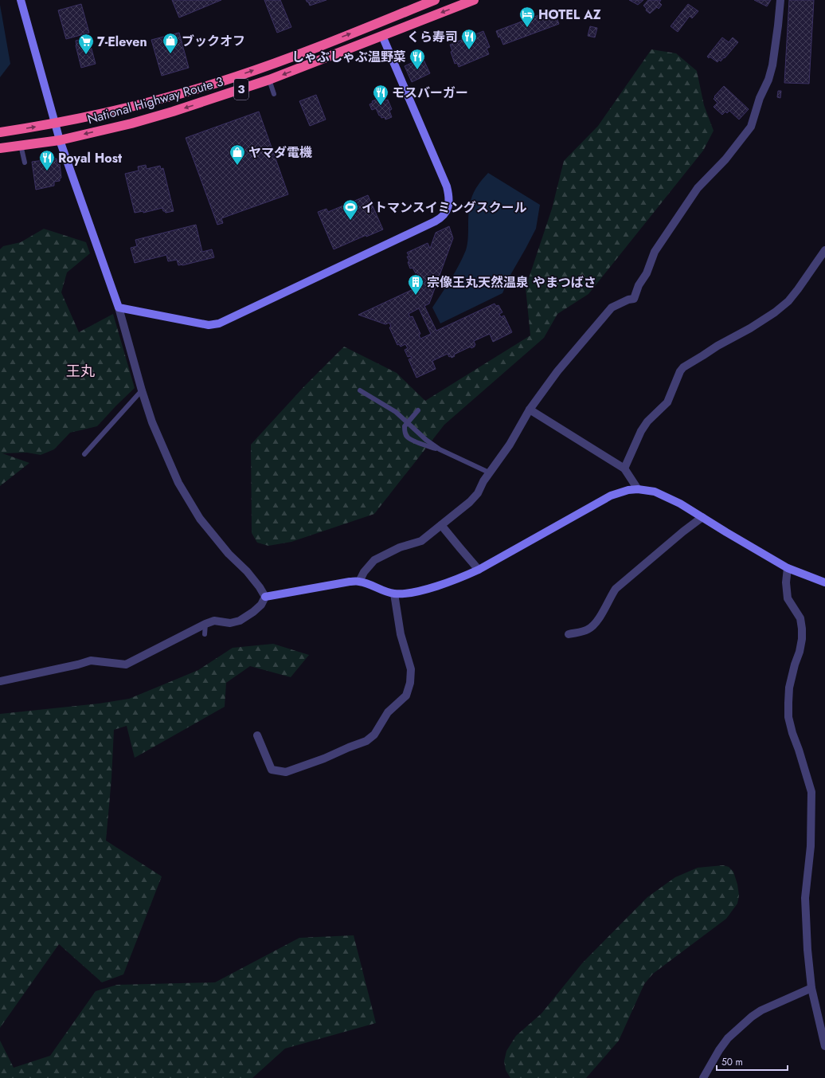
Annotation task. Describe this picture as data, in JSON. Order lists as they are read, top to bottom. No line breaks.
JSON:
{"streets":{"highway":["3","National Highway Route 3"]},"districts":["王丸"],"places":{"hotel":["HOTEL AZ"],"restaurant":["くら寿司","しゃぶしゃぶ温野菜","モスバーガー","Royal Host"],"shop":["ブックオフ","ヤマダ電機"],"supermarket":["7-Eleven"],"sports":["イトマンスイミングスクール"],"building":["宗像王丸天然温泉 やまつばさ"]},"scale_bar":"50 m"}
